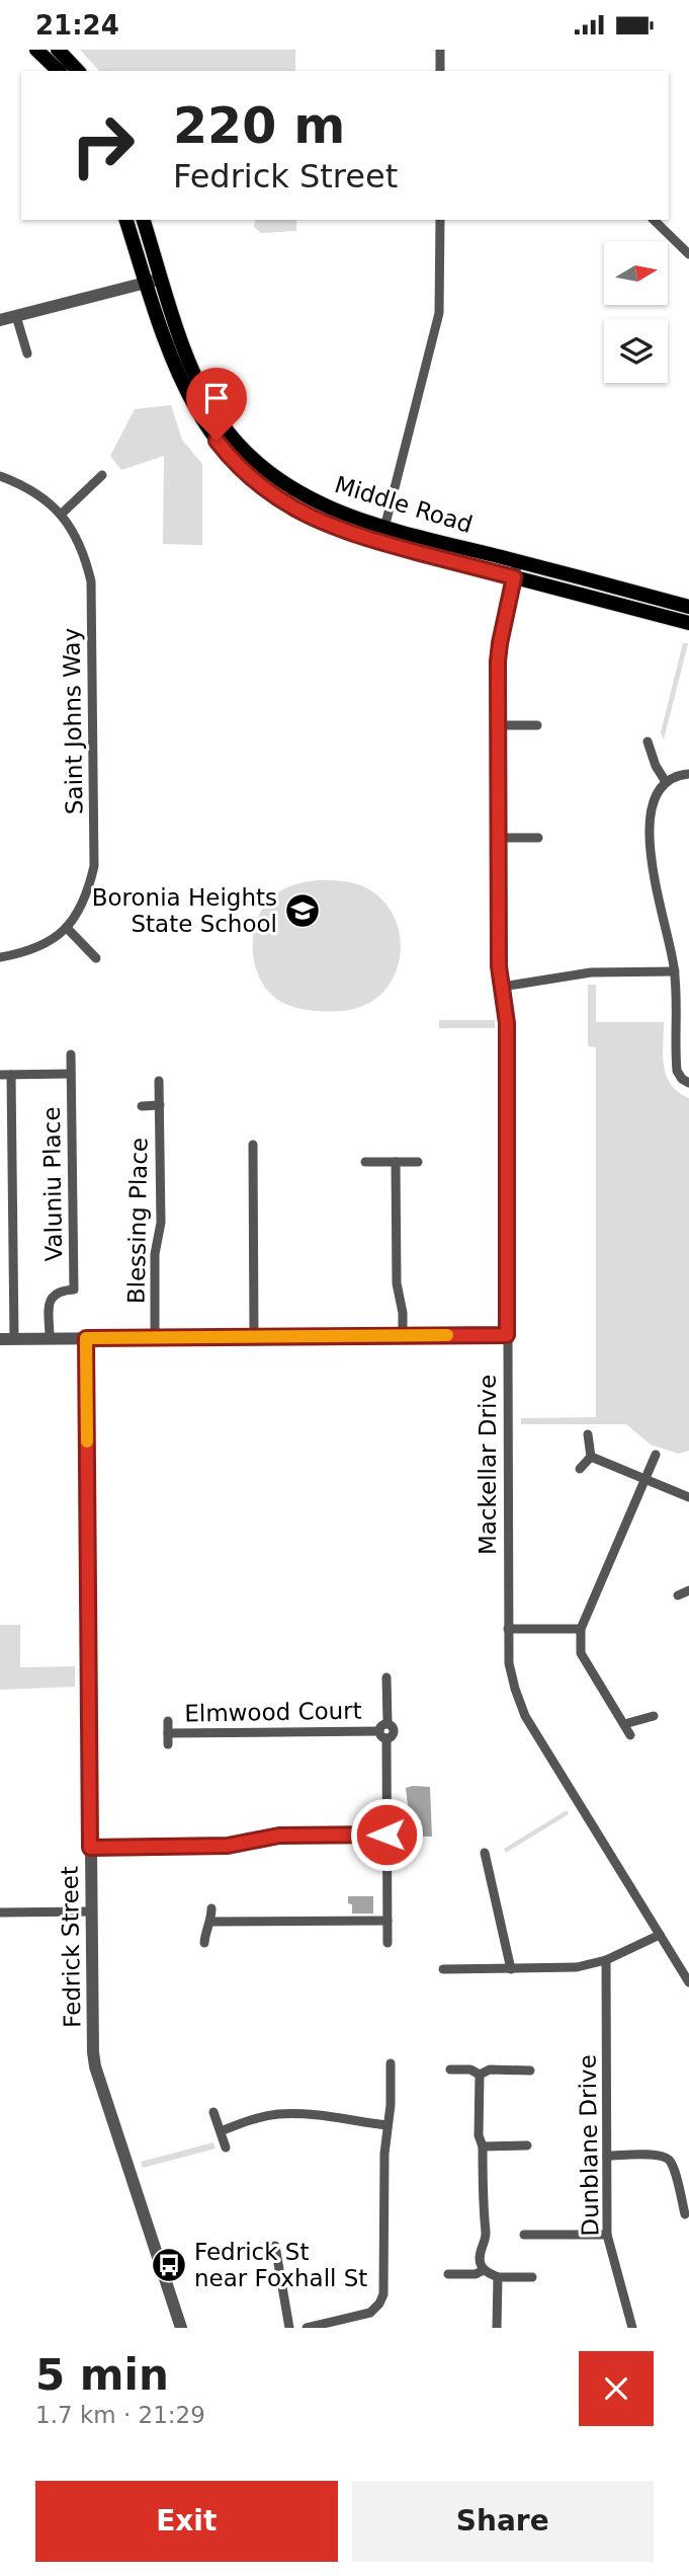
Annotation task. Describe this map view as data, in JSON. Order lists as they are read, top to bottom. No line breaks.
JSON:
{"streets":{"main road":["Middle Road"],"street":["Saint Johns Way","Valuniu Place","Blessing Place","Mackellar Drive","Elmwood Court","Fedrick Street","Dunblane Drive"]},"crossings":[["Middle Road","Mackellar Drive"]],"places":{"school or university":["Boronia Heights State School"],"bus stop":["Fedrick St near Foxhall St"]},"north":"right","page":{"status":"21:24","turn":["220 m","Fedrick Street"],"heading":["5 min","1.7 km · 21:29"],"buttons":["Exit","Share"]}}
